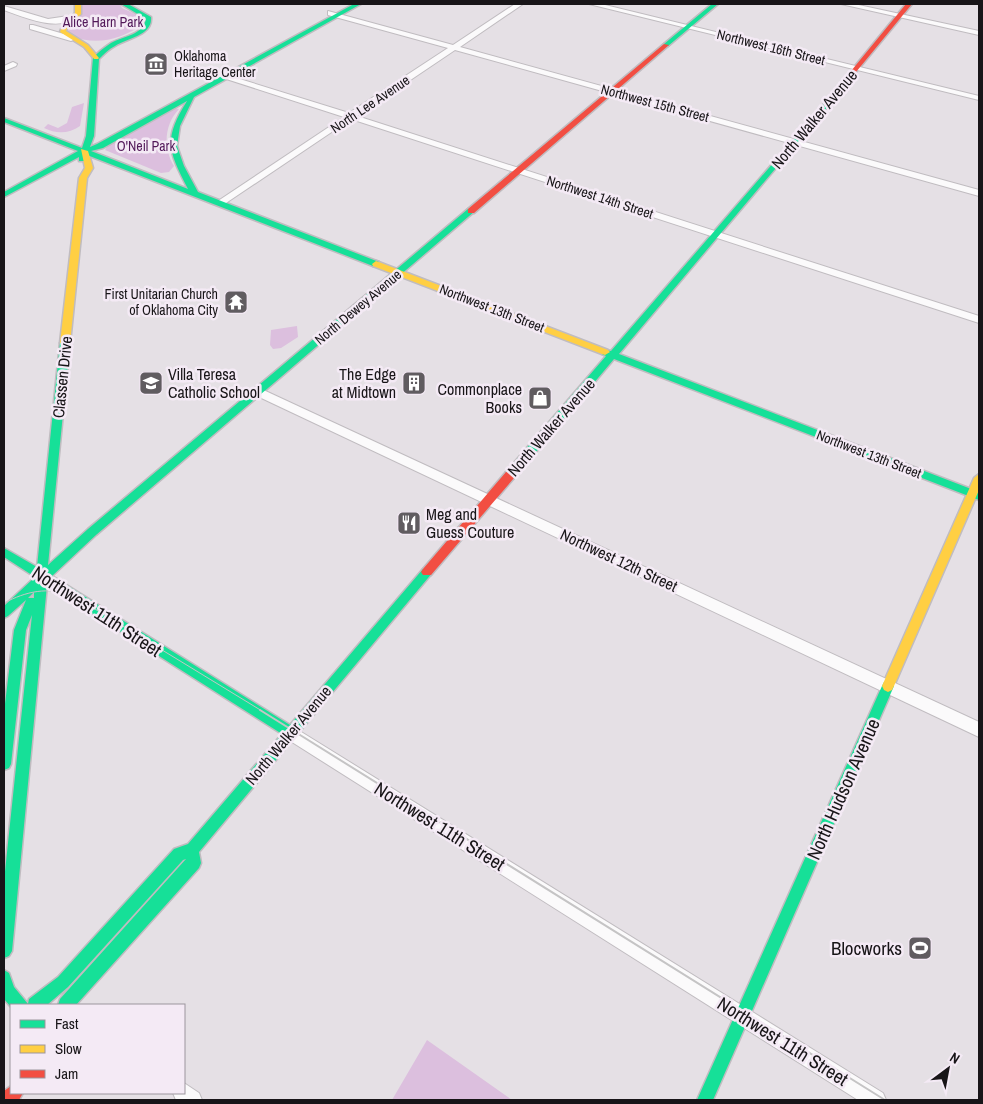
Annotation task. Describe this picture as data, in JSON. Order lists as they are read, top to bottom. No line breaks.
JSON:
{"streets":{"street":["Northwest 16th Street","Northwest 15th Street","North Lee Avenue","North Walker Avenue","Northwest 14th Street","North Dewey Avenue","Northwest 13th Street","Classen Drive","Northwest 12th Street","Northwest 11th Street","North Hudson Avenue"]},"crossings":[["Northwest 16th Street","North Walker Avenue"],["Northwest 16th Street","North Dewey Avenue"],["Northwest 15th Street","North Lee Avenue"],["Northwest 15th Street","North Walker Avenue"],["Northwest 15th Street","North Dewey Avenue"],["North Lee Avenue","Northwest 14th Street"],["North Lee Avenue","Northwest 13th Street"],["North Walker Avenue","Northwest 14th Street"],["North Walker Avenue","Northwest 13th Street"],["North Walker Avenue","Northwest 12th Street"],["North Walker Avenue","Northwest 11th Street"],["Northwest 14th Street","North Dewey Avenue"],["North Dewey Avenue","Northwest 13th Street"],["North Dewey Avenue","Classen Drive"],["North Dewey Avenue","Northwest 12th Street"],["North Dewey Avenue","Northwest 11th Street"],["Northwest 13th Street","Classen Drive"],["Northwest 13th Street","North Hudson Avenue"],["Classen Drive","Northwest 11th Street"],["Northwest 12th Street","North Hudson Avenue"],["Northwest 11th Street","North Hudson Avenue"]],"parks":["Alice Harn Park","O'Neil Park"],"places":{"museum":["Oklahoma Heritage Center"],"temple":["First Unitarian Church of Oklahoma City"],"school or university":["Villa Teresa Catholic School"],"building":["The Edge at Midtown"],"shop":["Commonplace Books"],"restaurant":["Meg and Guess Couture"],"sports":["Blocworks"]},"legend":["Fast","Slow","Jam"],"north":"top right"}
